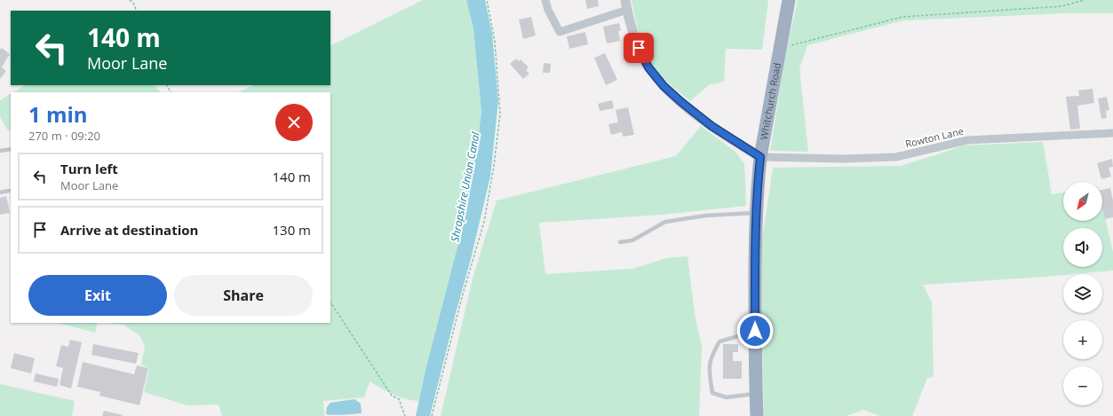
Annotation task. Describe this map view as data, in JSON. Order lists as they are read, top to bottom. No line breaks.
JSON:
{"streets":{"highway":["Whitchurch Road"],"street":["Rowton Lane"]},"crossings":[["Whitchurch Road","Rowton Lane"]],"water":["Shropshire Union Canal"],"north":"bottom left","page":{"turn":["140 m","Moor Lane"],"heading":["1 min","270 m · 09:20"],"list":[{"name":"Turn left","note":"Moor Lane","value":"140 m"},{"name":"Arrive at destination","value":"130 m"}],"map_buttons":["+","−"],"buttons":["Exit","Share"]}}
